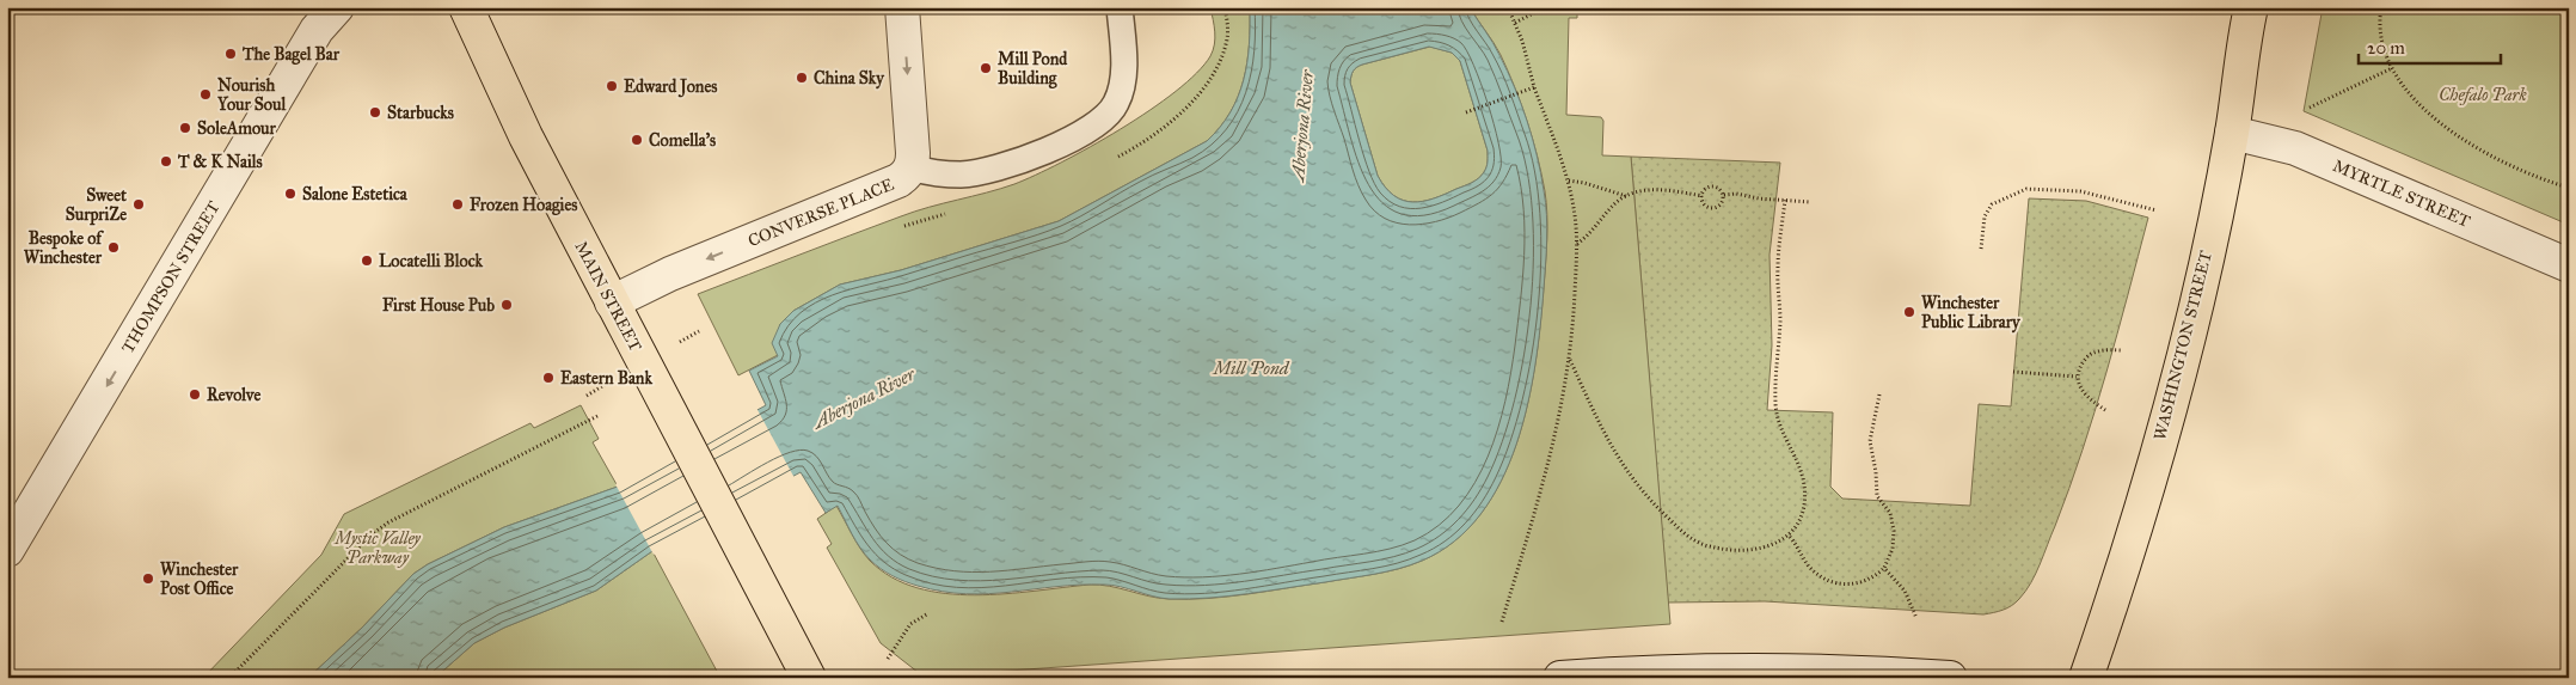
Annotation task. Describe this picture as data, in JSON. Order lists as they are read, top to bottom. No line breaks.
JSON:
{"streets":{"main road":["MAIN STREET","WASHINGTON STREET"],"street":["MYRTLE STREET","CONVERSE PLACE","THOMPSON STREET"]},"crossings":[["MYRTLE STREET","WASHINGTON STREET"],["CONVERSE PLACE","MAIN STREET"]],"one_way":["CONVERSE PLACE","THOMPSON STREET"],"water":["Aberjona River","Mill Pond"],"parks":["Chefalo Park","Mystic Valley Parkway"],"places":["The Bagel Bar","Mill Pond Building","China Sky","Edward Jones","Nourish Your Soul","Starbucks","SoleAmour","Comella's","T & K Nails","Salone Estetica","Sweet SurpriZe","Frozen Hoagies","Bespoke of Winchester","Locatelli Block","First House Pub","Winchester Public Library","Eastern Bank","Revolve","Winchester Post Office"],"scale_bar":"20 m"}
